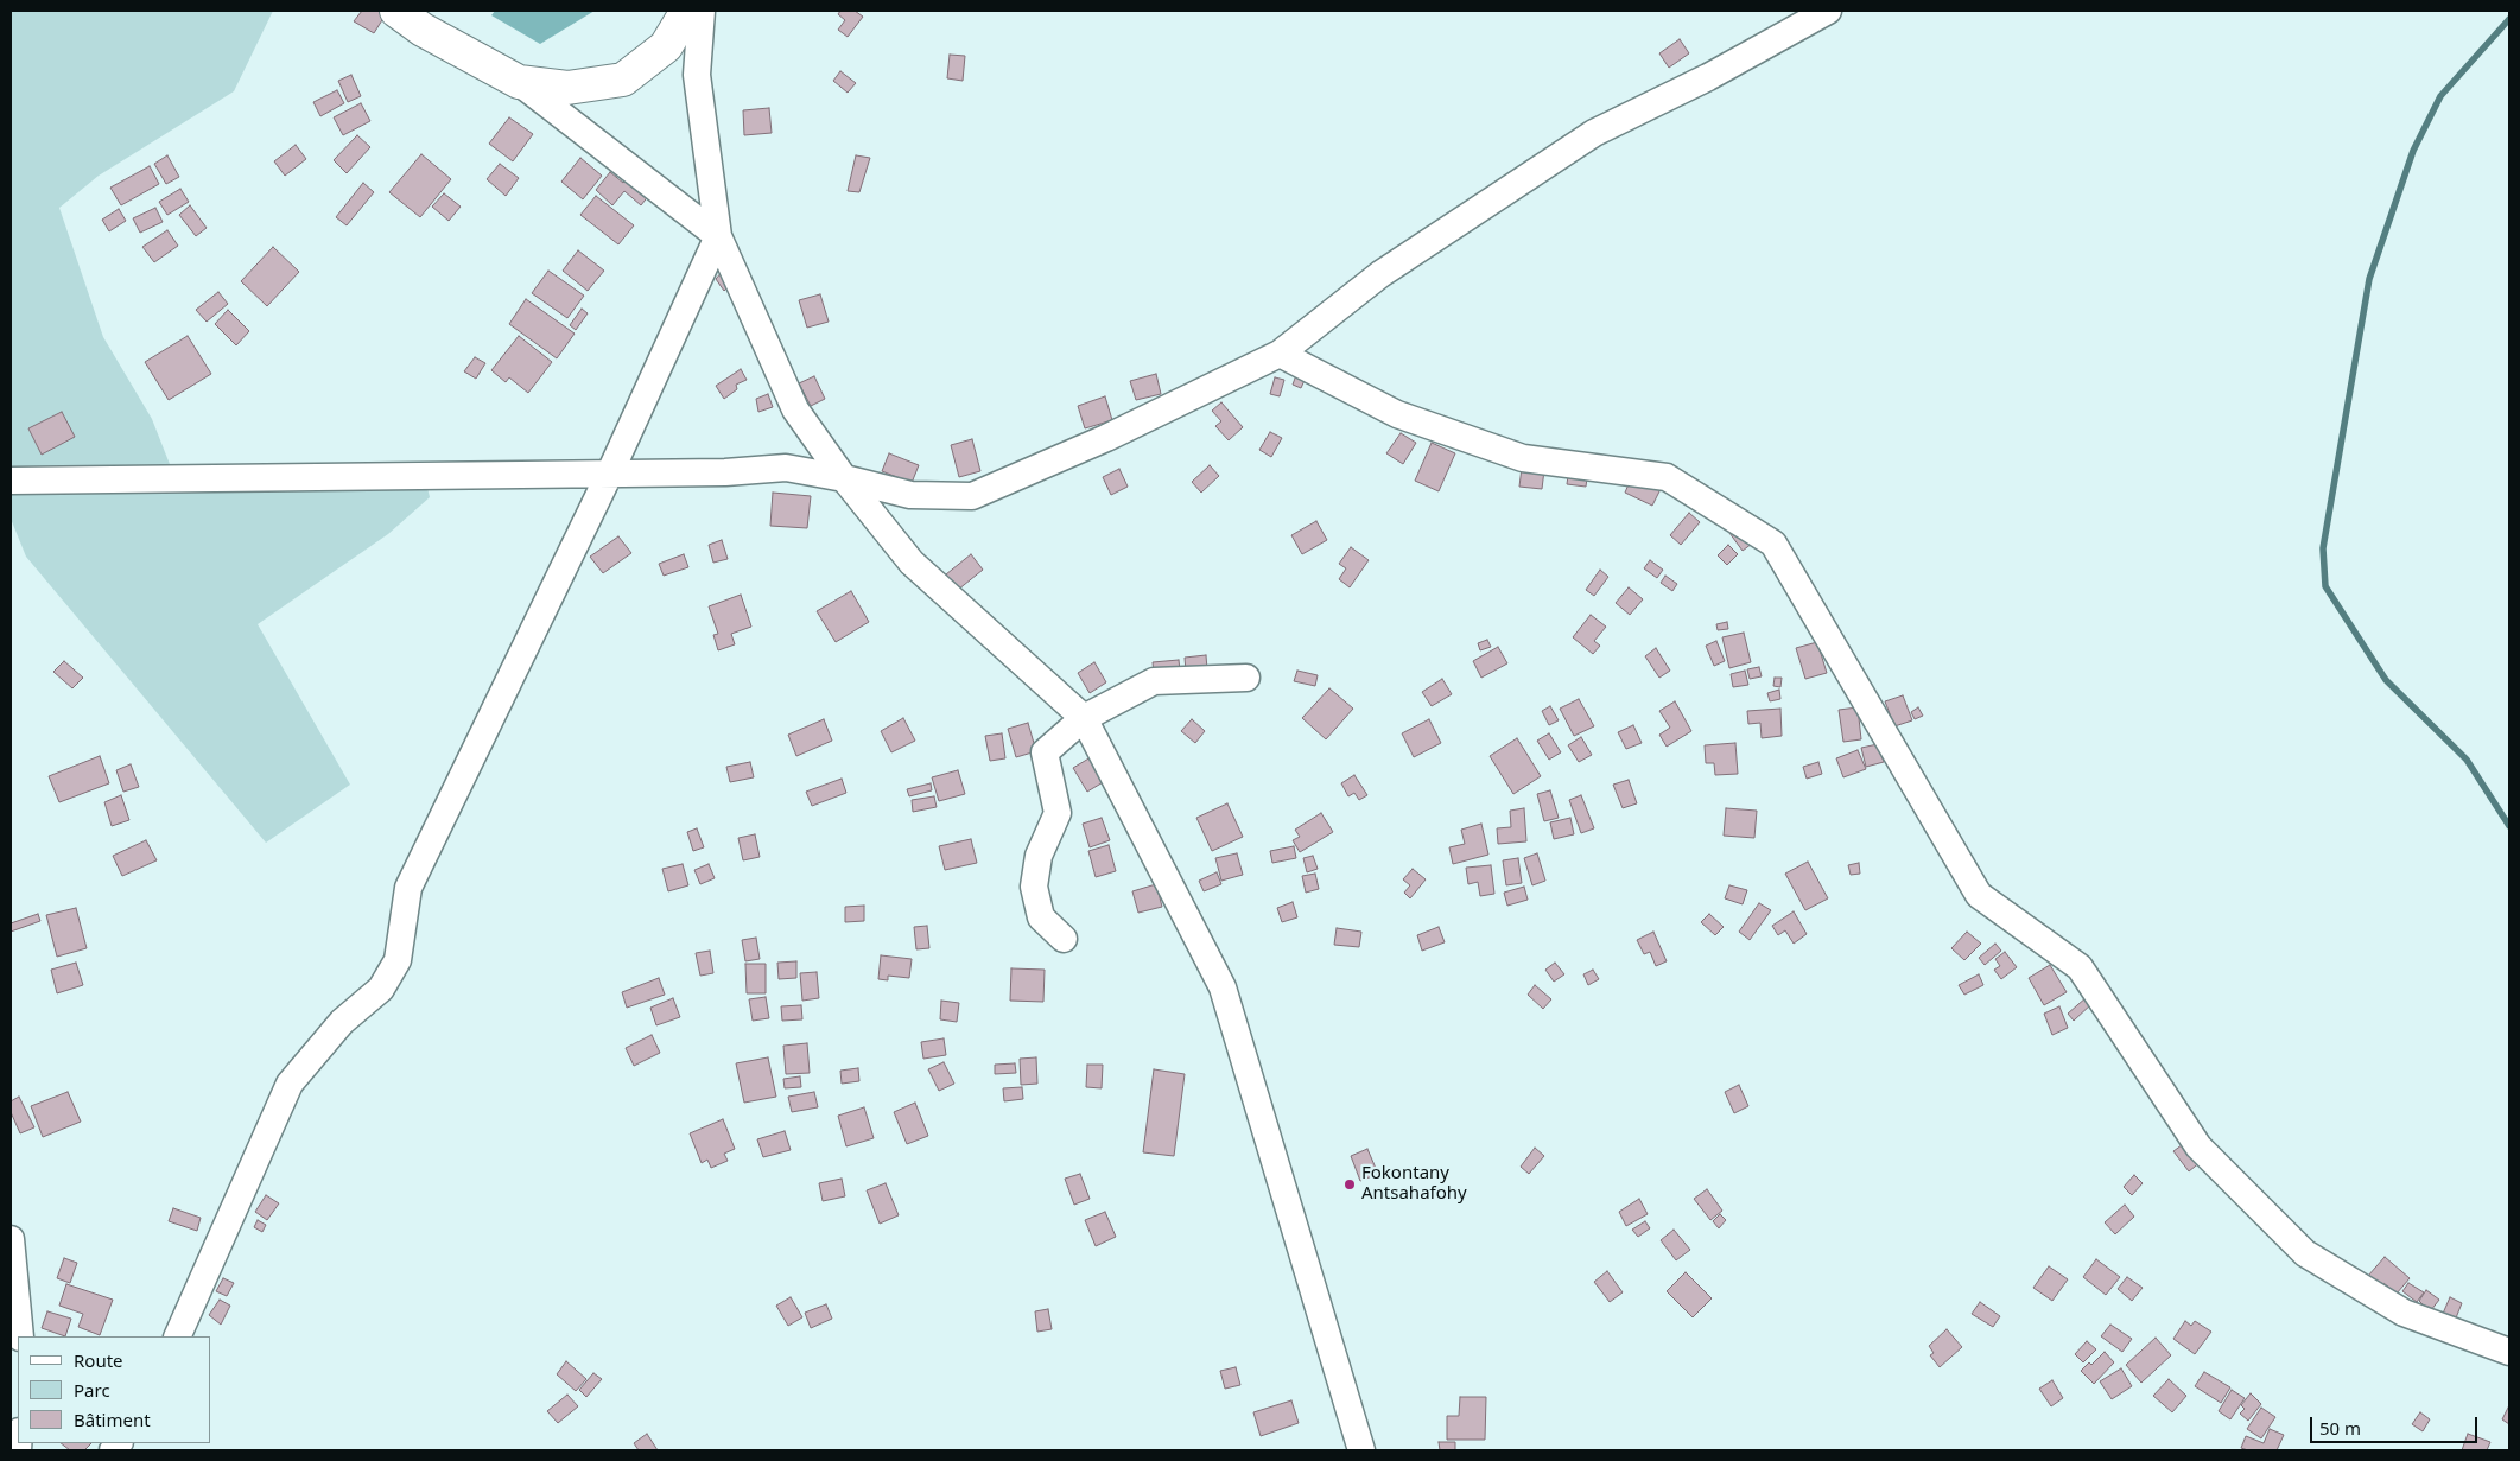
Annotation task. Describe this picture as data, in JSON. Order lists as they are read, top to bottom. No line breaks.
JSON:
{"places":["Fokontany Antsahafohy"],"legend":["Route","Parc","Bâtiment"],"scale_bar":"50 m"}
